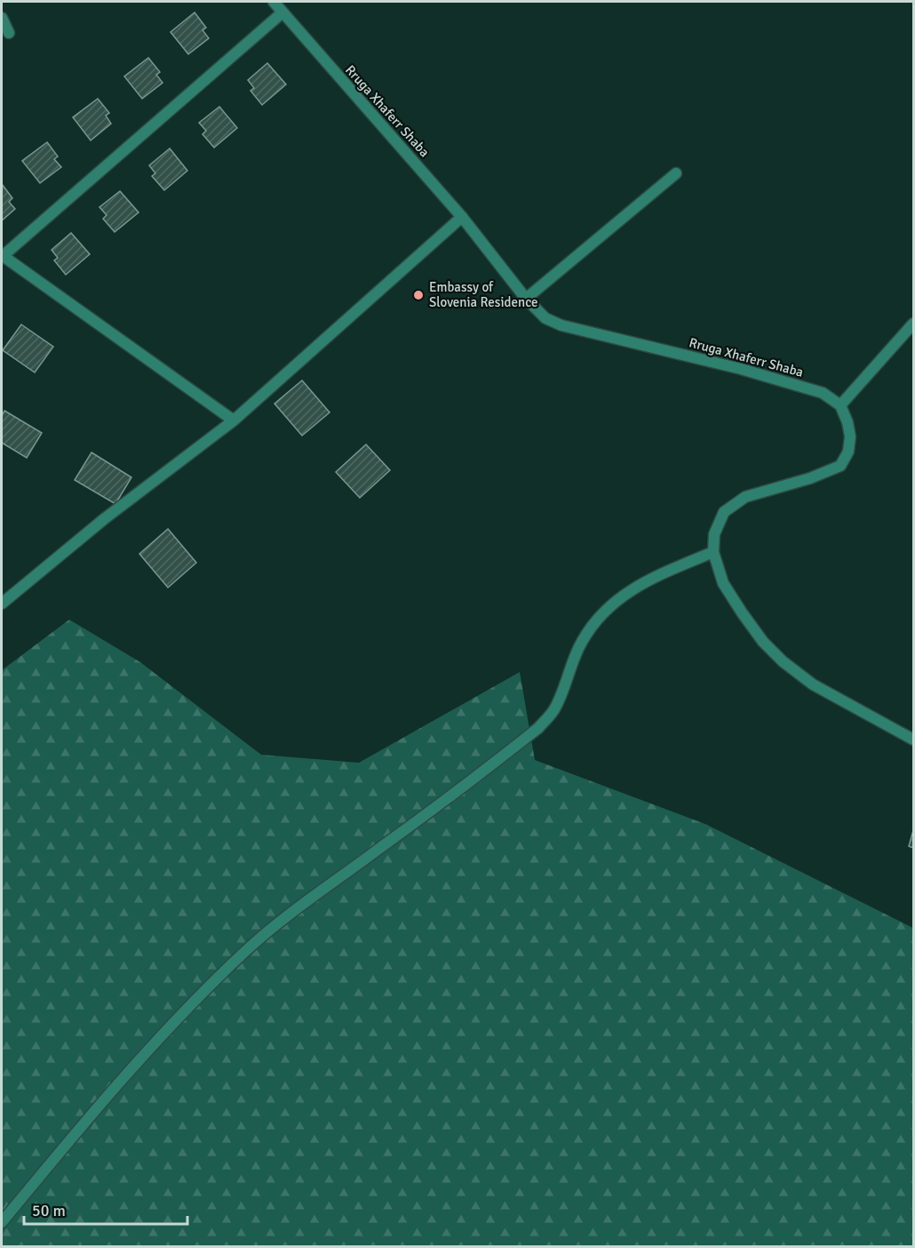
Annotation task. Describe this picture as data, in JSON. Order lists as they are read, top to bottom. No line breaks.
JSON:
{"streets":{"street":["Rruga Xhaferr Shaba"]},"places":["Embassy of Slovenia Residence"],"scale_bar":"50 m"}
